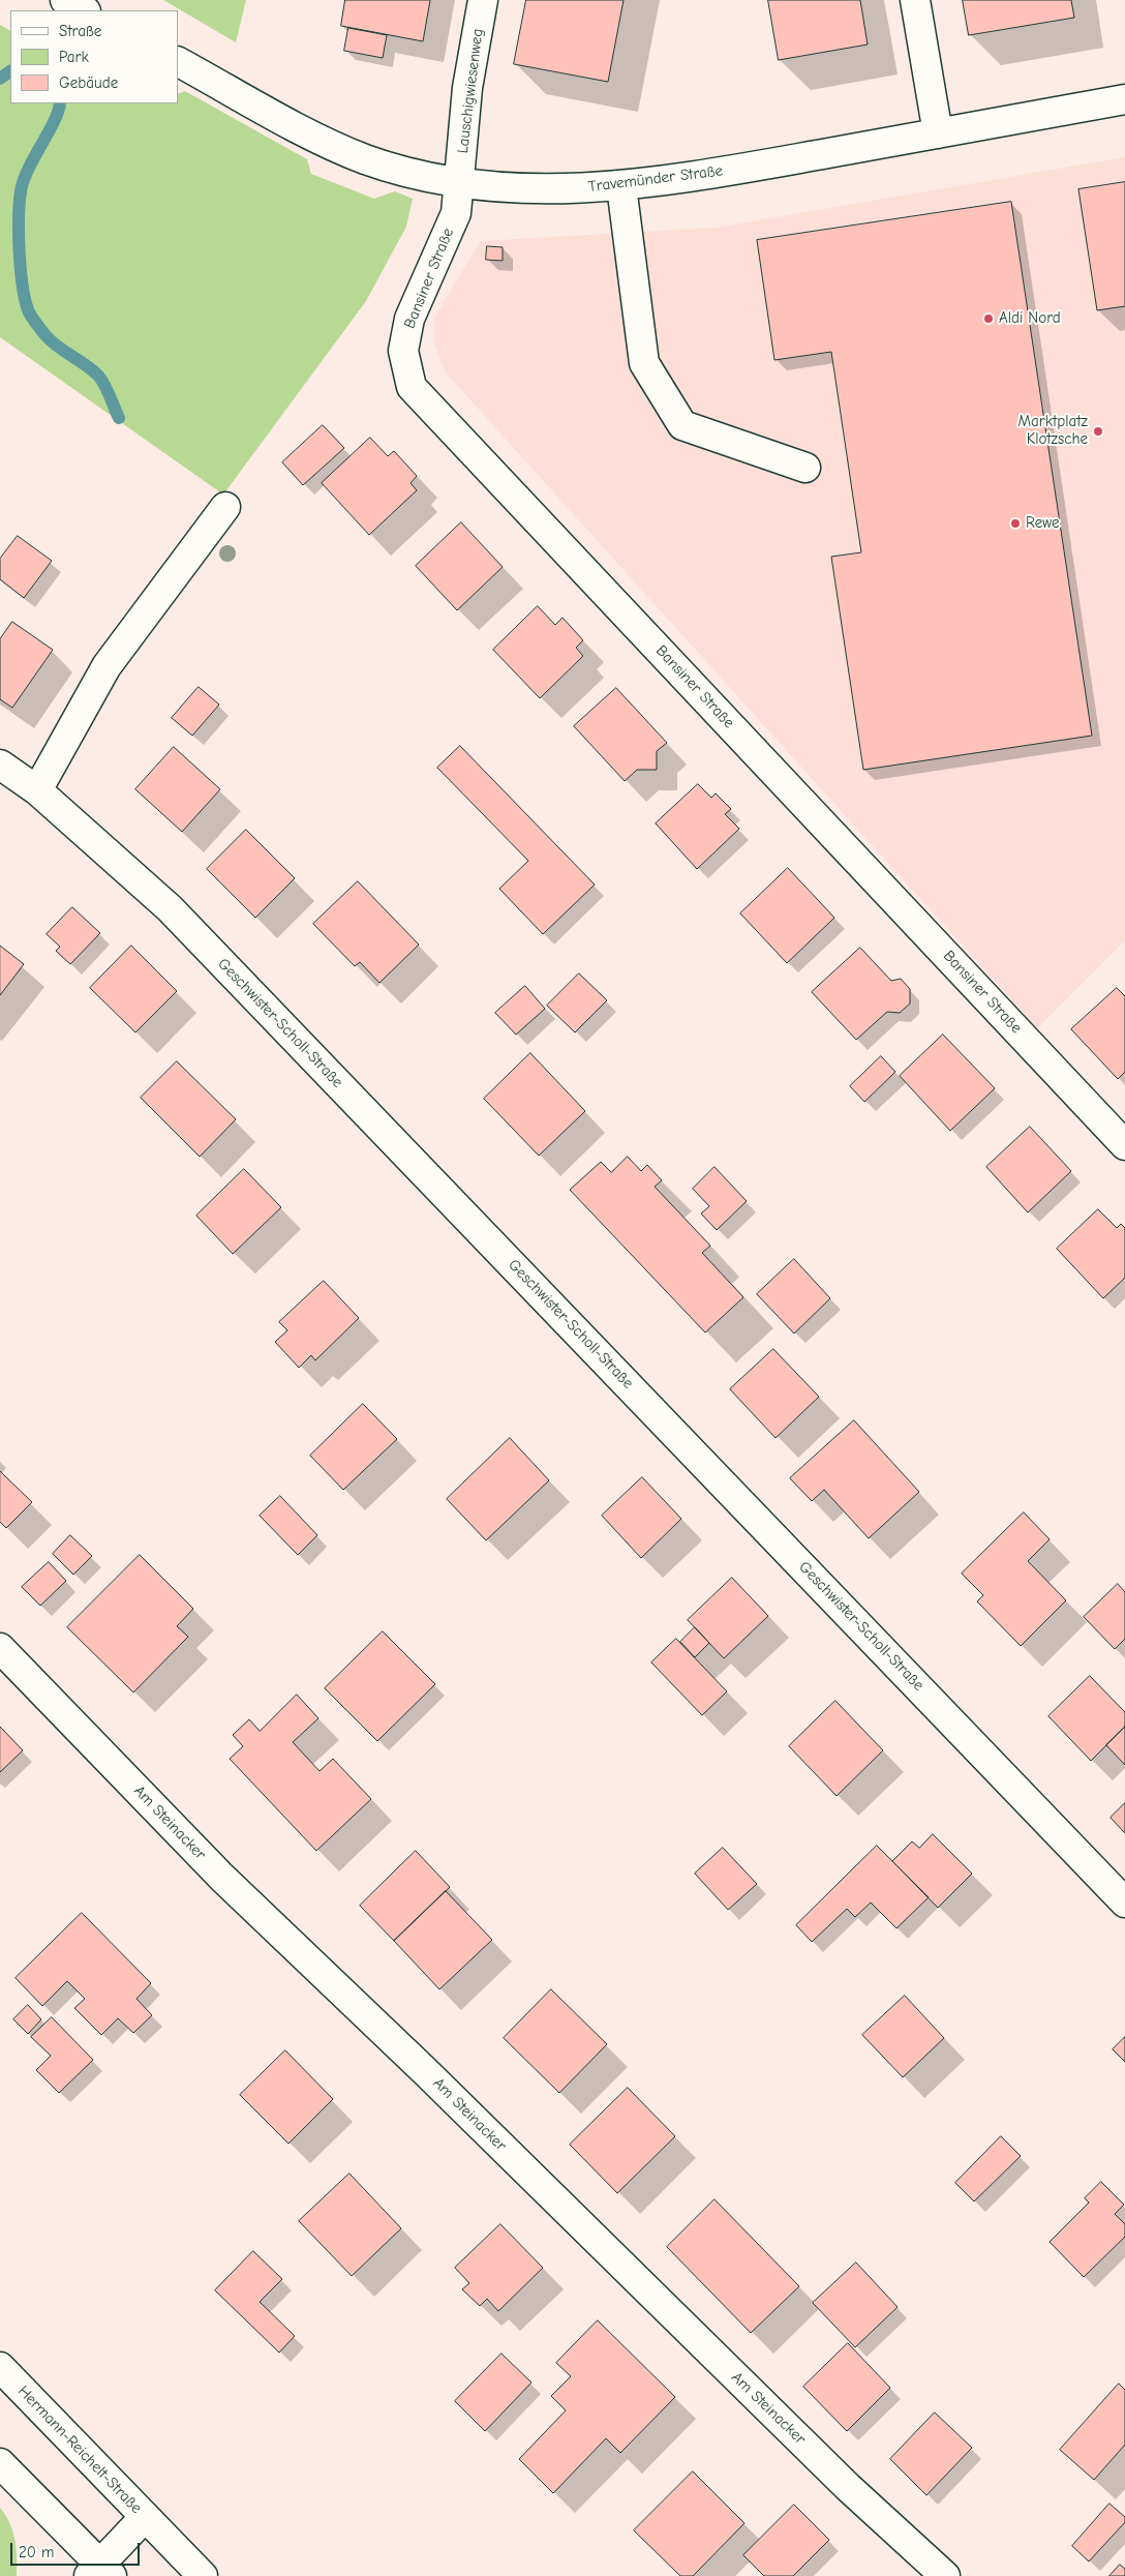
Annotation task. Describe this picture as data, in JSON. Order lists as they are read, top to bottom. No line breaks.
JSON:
{"streets":{"street":["Lauschigwiesenweg","Travemünder Straße","Bansiner Straße","Geschwister-Scholl-Straße","Am Steinacker","Hermann-Reichelt-Straße"]},"crossings":[["Lauschigwiesenweg","Travemünder Straße"],["Lauschigwiesenweg","Bansiner Straße"],["Travemünder Straße","Bansiner Straße"]],"places":["Aldi Nord","Marktplatz Klotzsche","Rewe"],"legend":["Straße","Park","Gebäude"],"scale_bar":"20 m"}
